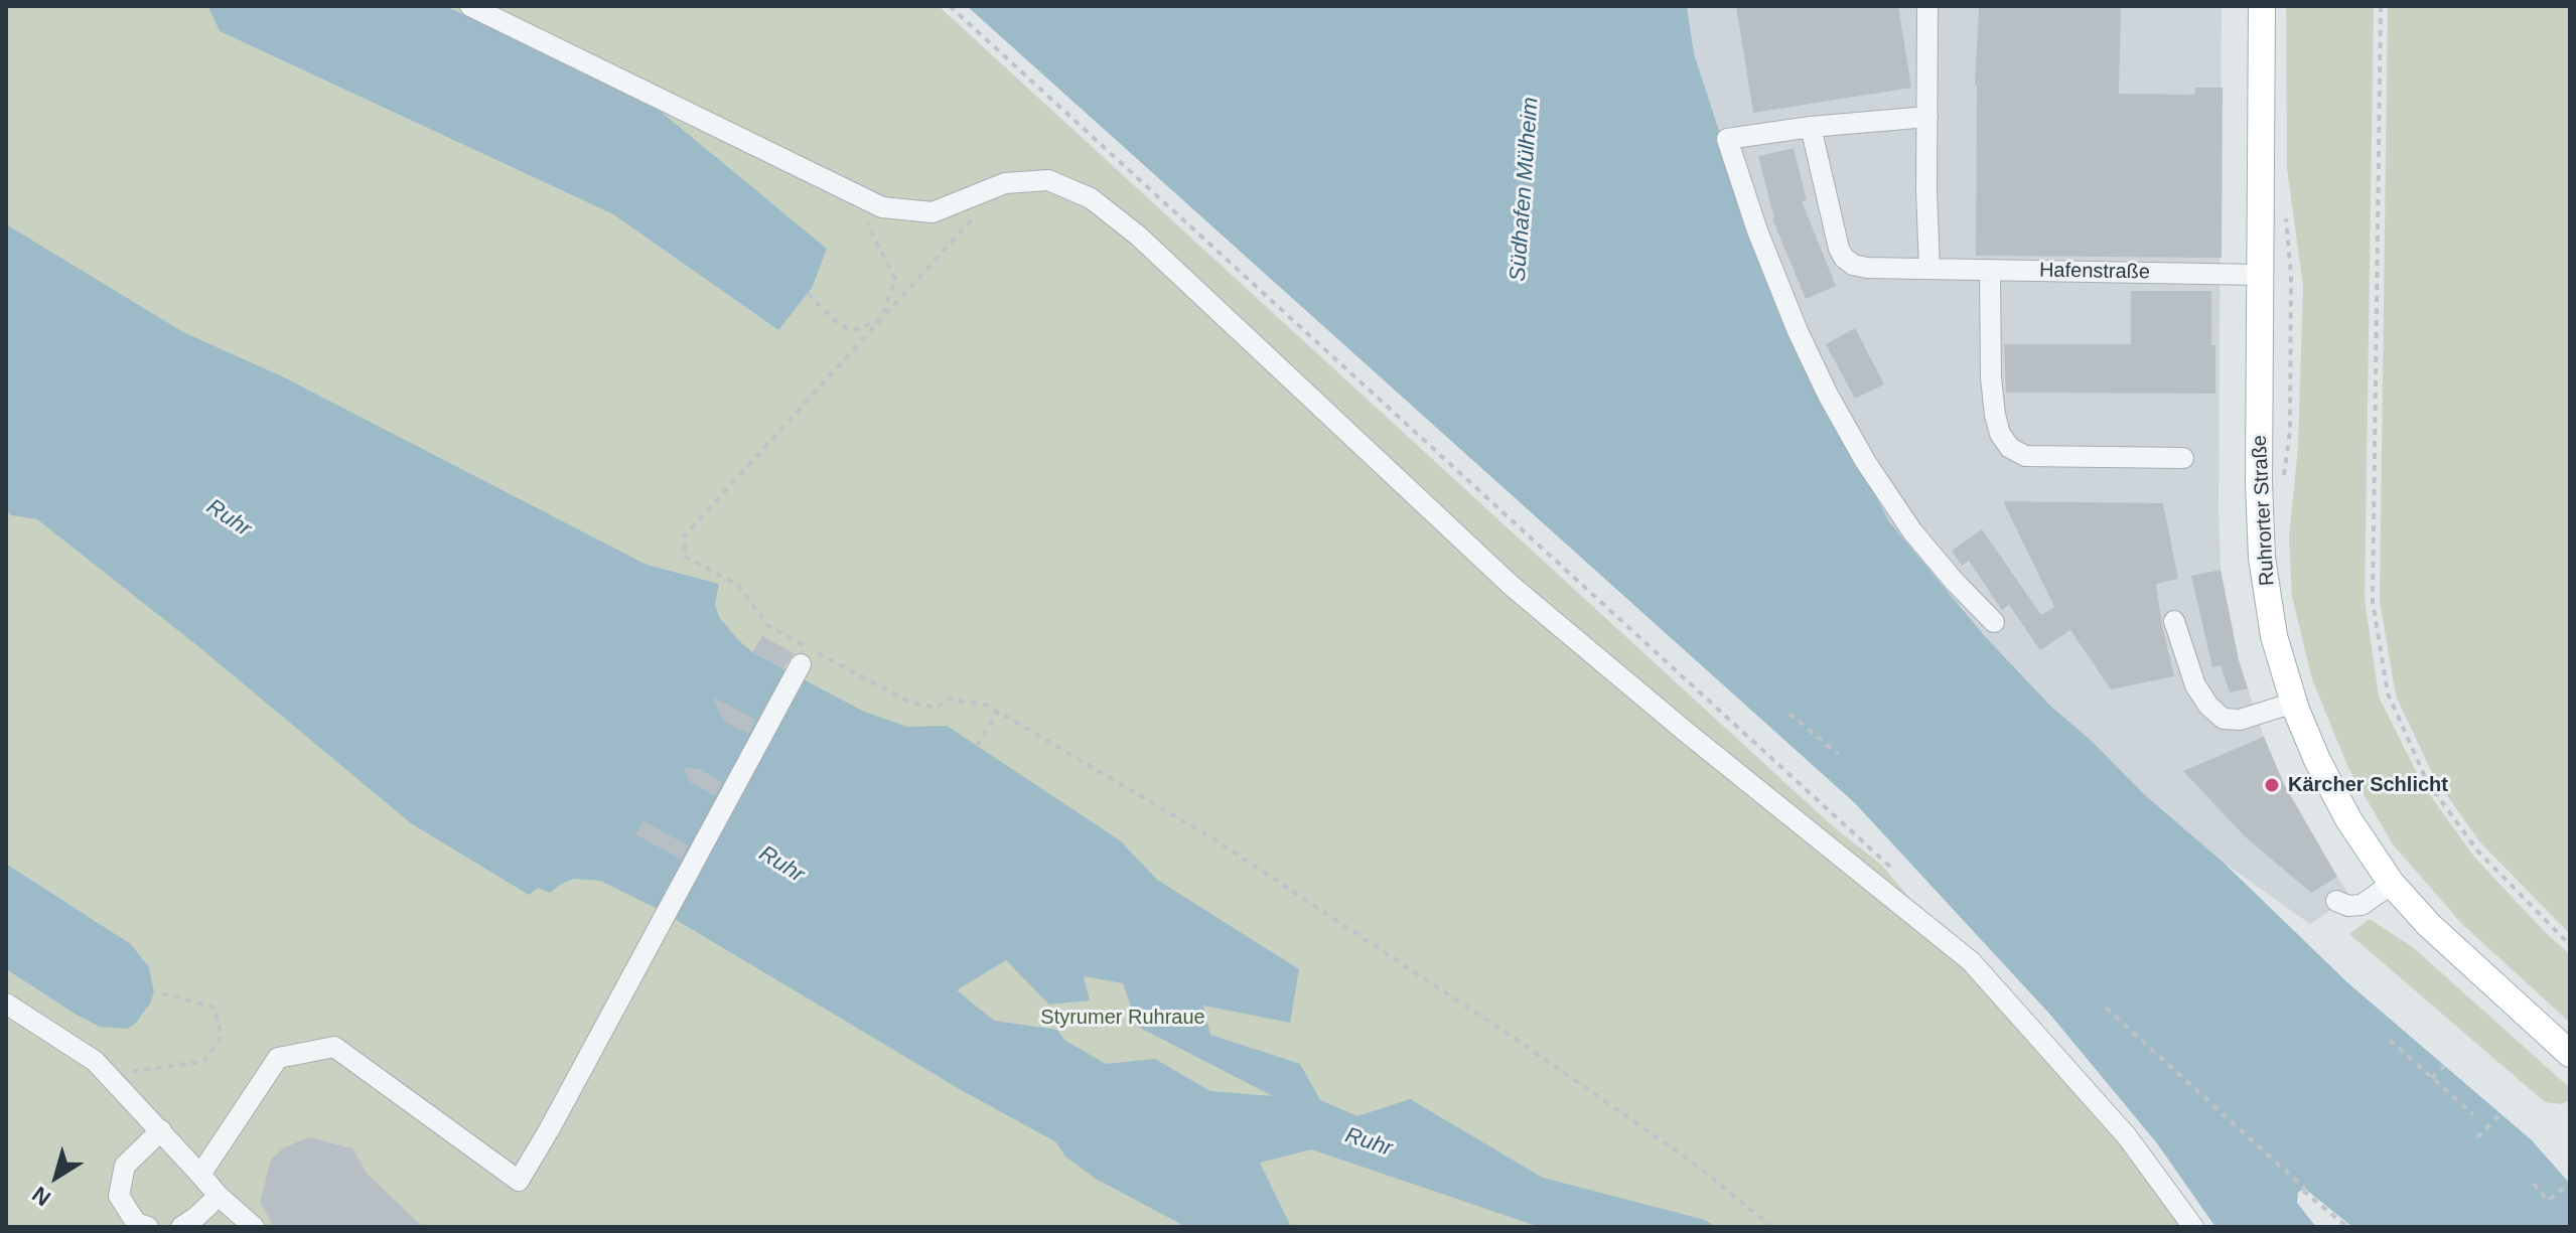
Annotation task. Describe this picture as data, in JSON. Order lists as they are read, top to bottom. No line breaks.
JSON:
{"streets":{"main road":["Ruhrorter Straße"],"street":["Hafenstraße"]},"crossings":[["Hafenstraße","Ruhrorter Straße"]],"water":["Südhafen Mülheim","Ruhr"],"parks":["Styrumer Ruhraue"],"places":["Kärcher Schlicht"],"north":"bottom left"}
